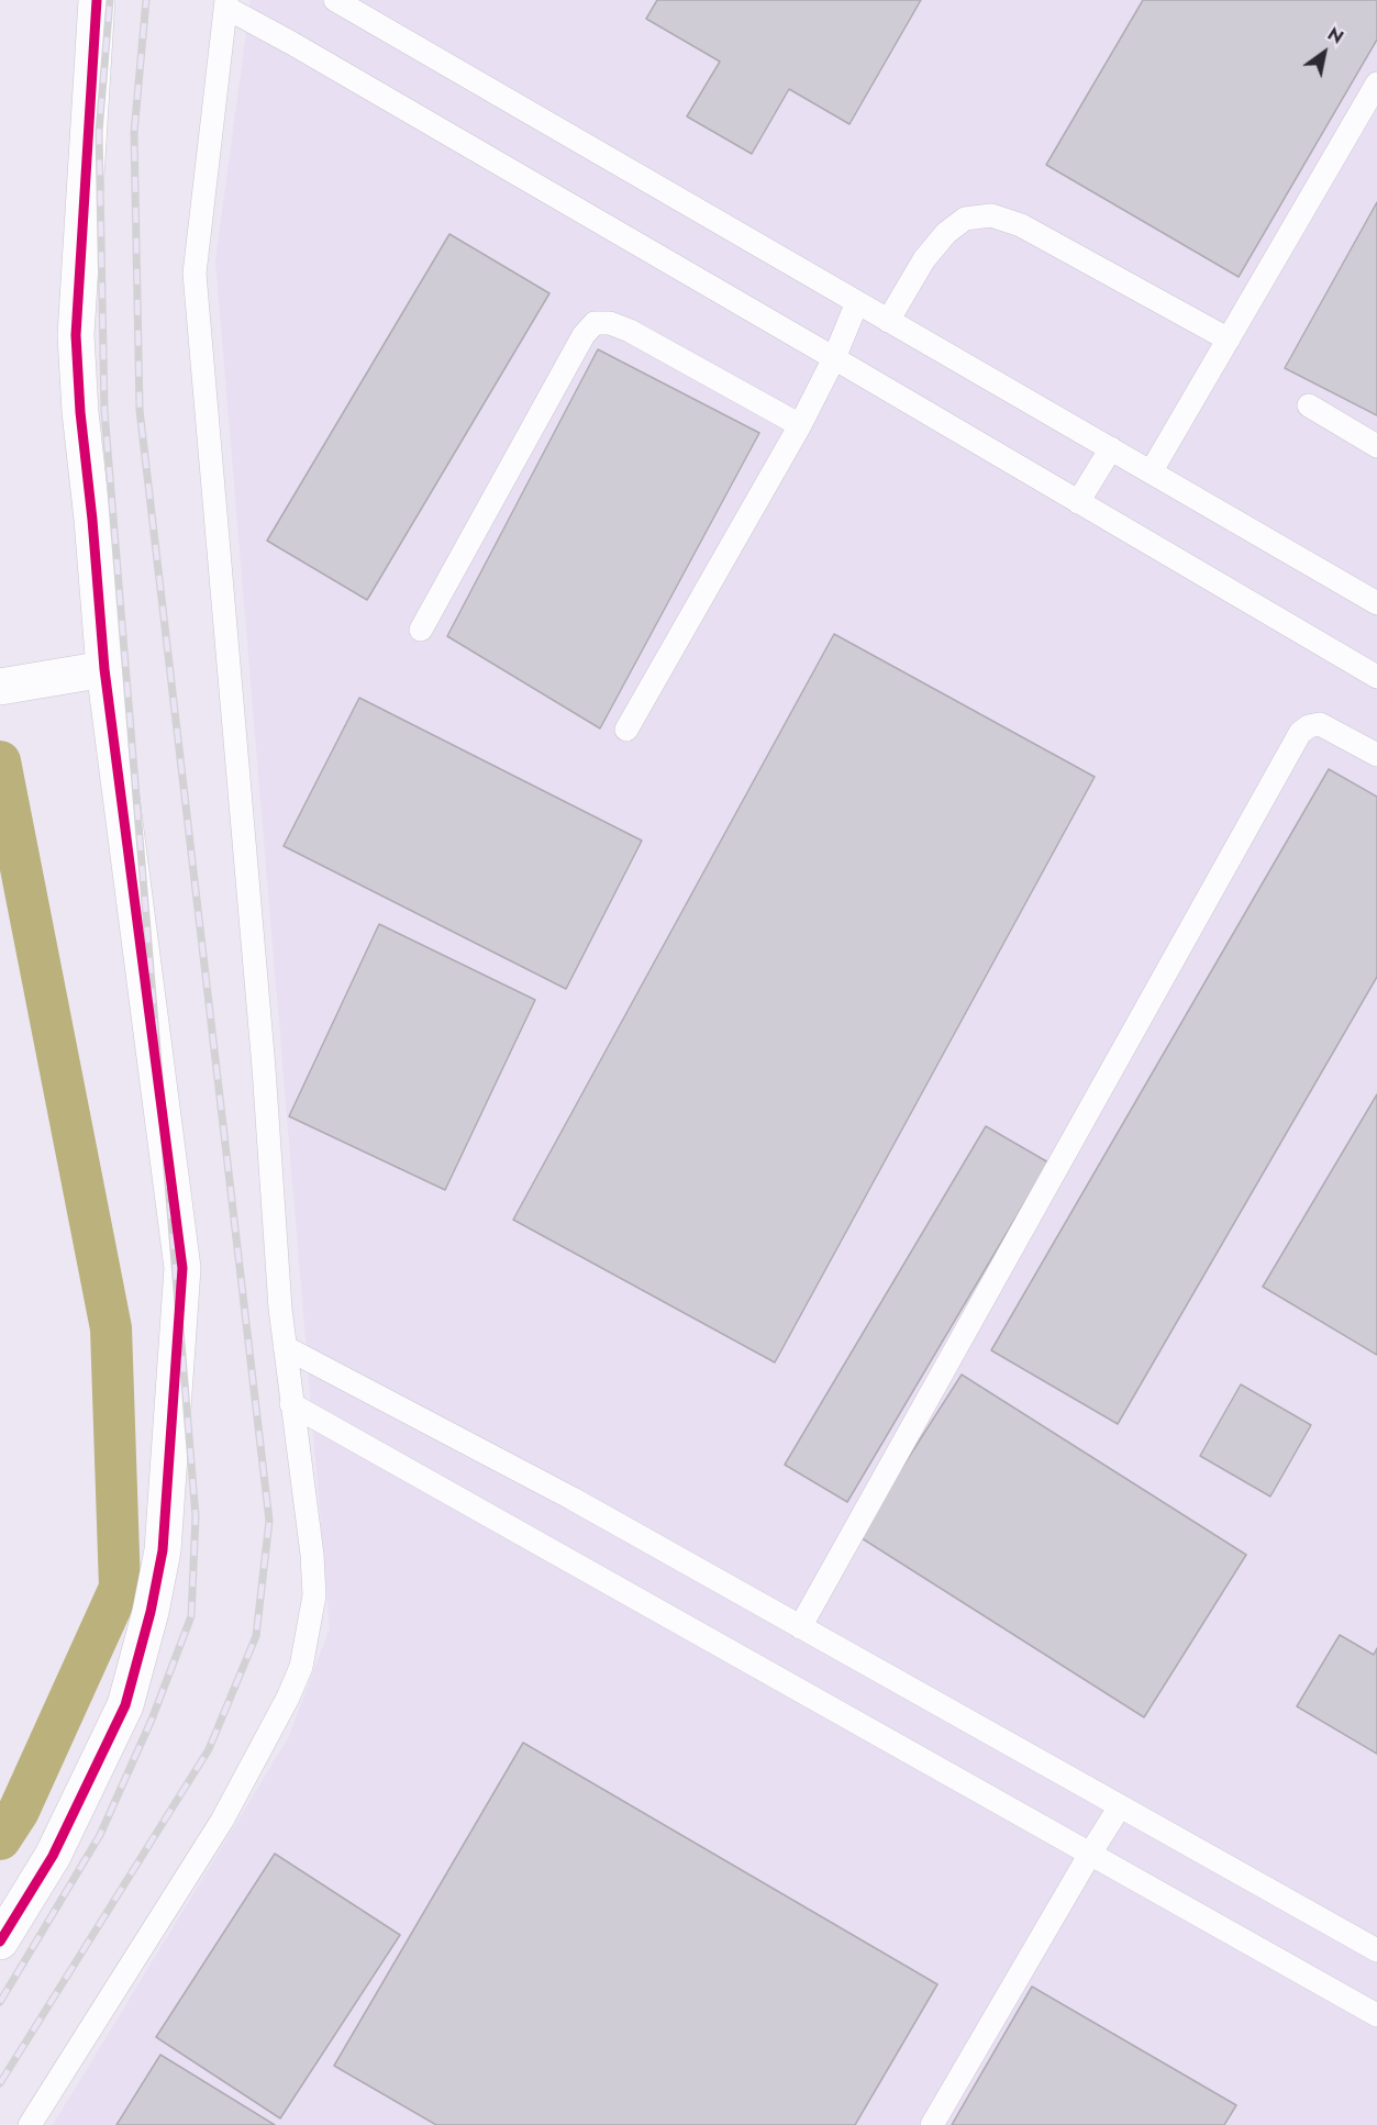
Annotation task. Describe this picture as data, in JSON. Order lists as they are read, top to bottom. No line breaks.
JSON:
{"north":"top right"}
